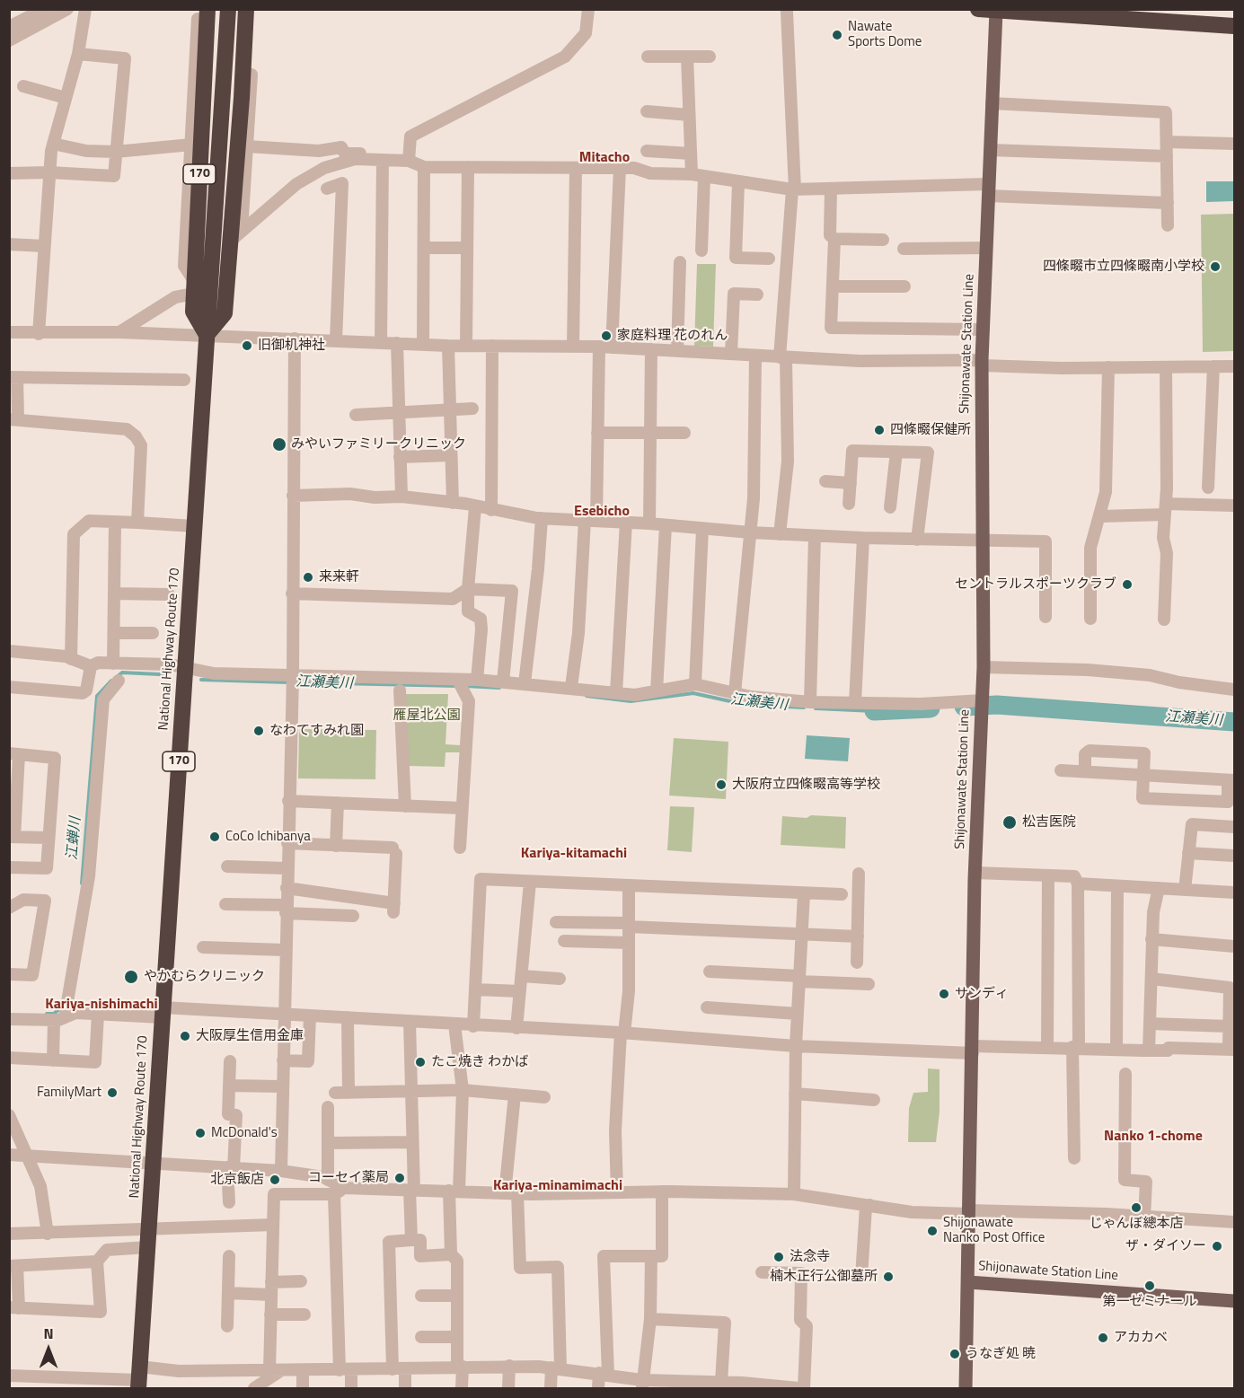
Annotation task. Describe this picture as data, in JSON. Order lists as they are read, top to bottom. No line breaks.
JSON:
{"streets":{"highway":["170","National Highway Route 170"],"main road":["Shijonawate Station Line"]},"crossings":[["170","National Highway Route 170"]],"districts":["Mitacho","Esebicho","Kariya-kitamachi","Kariya-nishimachi","Nanko 1-chome","Kariya-minamimachi"],"water":["江瀬美川","江蝉川"],"parks":["雁屋北公園"],"places":["Nawate Sports Dome","四條畷市立四條畷南小学校","家庭料理 花のれん","旧御机神社","四條畷保健所","みやいファミリークリニック","来来軒","セントラルスポーツクラブ","なわてすみれ園","大阪府立四條畷高等学校","松吉医院","CoCo Ichibanya","やかむらクリニック","サンディ","大阪厚生信用金庫","たこ焼き わかば","FamilyMart","McDonald's","コーセイ薬局","北京飯店","じゃんぼ總本店","Shijonawate Nanko Post Office","ザ・ダイソー","法念寺","楠木正行公御墓所","第一ゼミナール","アカカベ","うなぎ処 暁"],"north":"top"}
